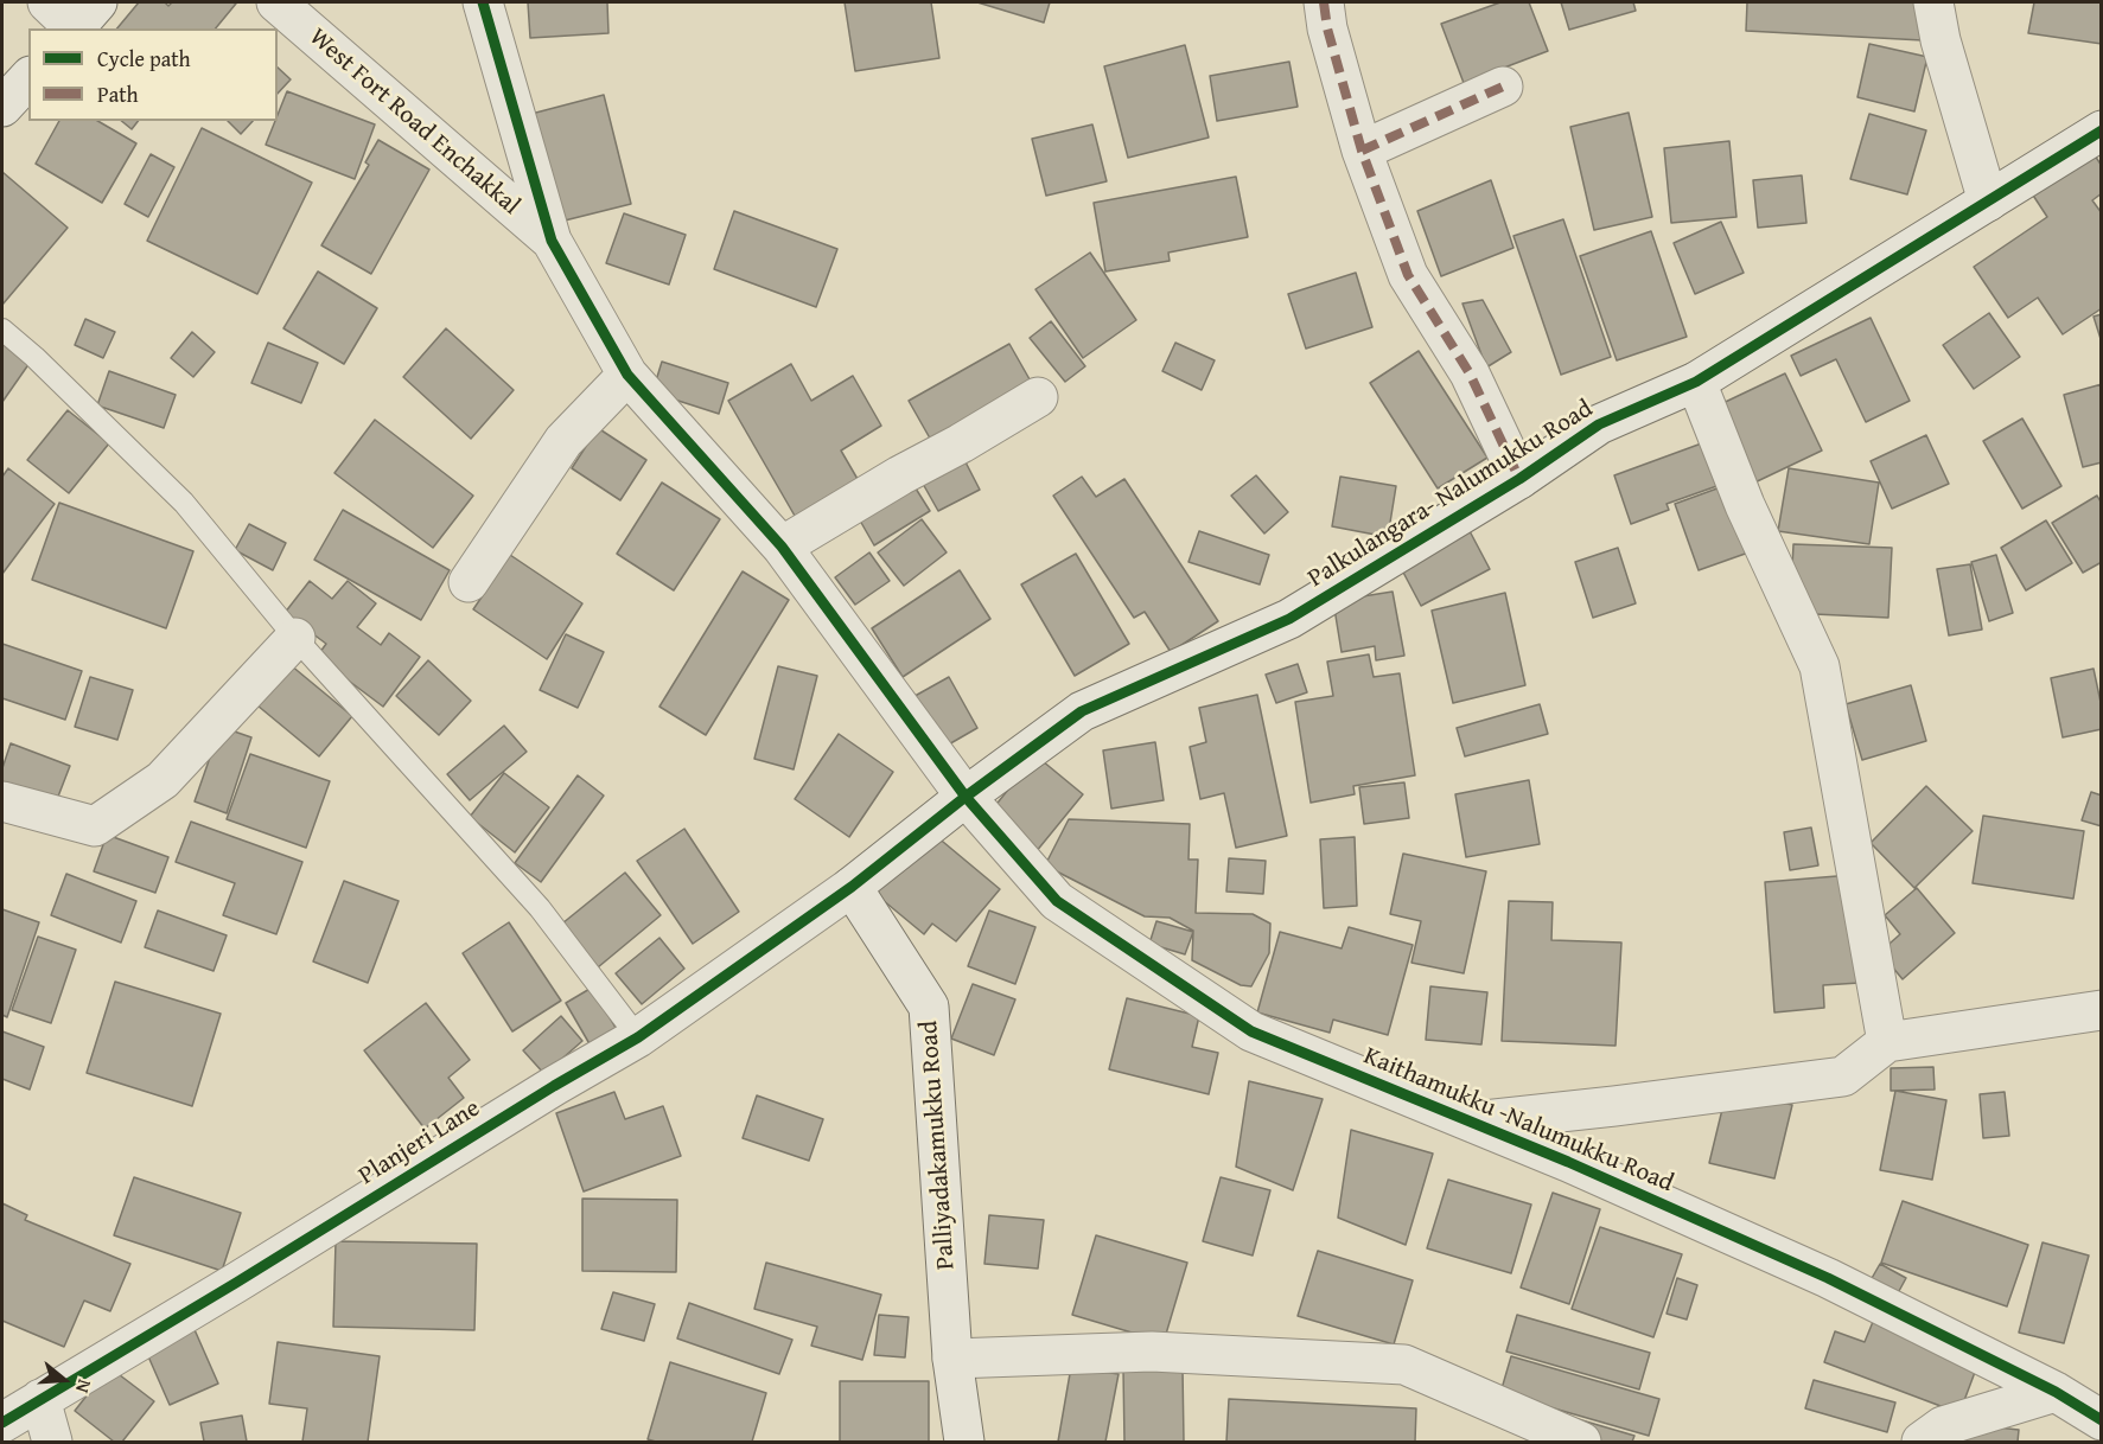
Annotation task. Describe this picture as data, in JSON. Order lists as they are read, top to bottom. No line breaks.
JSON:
{"streets":{"street":["West Fort Road Enchakkal","Palkulangara- Nalumukku Road","Kaithamukku -Nalumukku Road","Planjeri Lane","Palliyadakamukku Road"]},"crossings":[["West Fort Road Enchakkal","Kaithamukku -Nalumukku Road"],["Palkulangara- Nalumukku Road","Kaithamukku -Nalumukku Road"],["Planjeri Lane","Palliyadakamukku Road"]],"legend":["Cycle path","Path"],"north":"right"}
